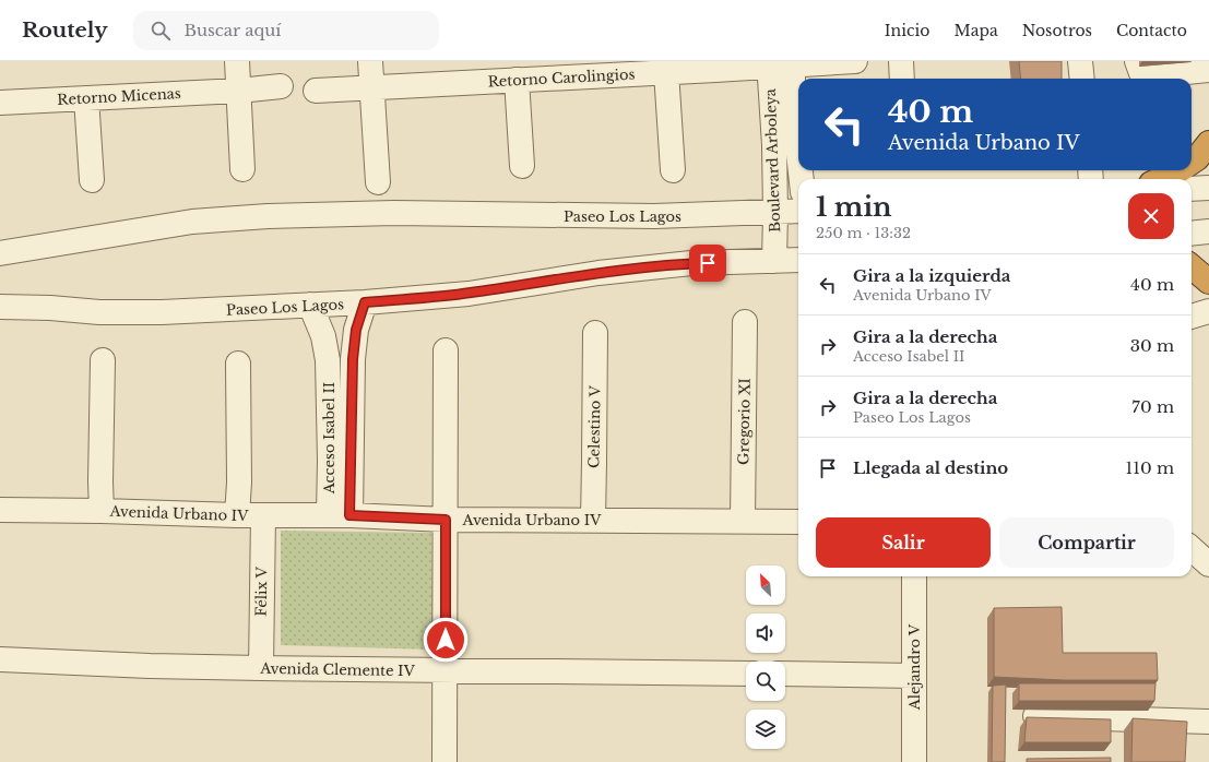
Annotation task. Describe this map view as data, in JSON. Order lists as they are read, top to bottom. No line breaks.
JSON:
{"streets":{"street":["Retorno Carolingios","Retorno Micenas","Boulevard Arboleya","Paseo Los Lagos","Gregorio XI","Celestino V","Acceso Isabel II","Avenida Urbano IV","Félix V","Alejandro V","Avenida Clemente IV"]},"crossings":[["Retorno Carolingios","Boulevard Arboleya"],["Boulevard Arboleya","Paseo Los Lagos"],["Paseo Los Lagos","Acceso Isabel II"],["Gregorio XI","Avenida Urbano IV"],["Celestino V","Avenida Urbano IV"],["Acceso Isabel II","Avenida Urbano IV"],["Avenida Urbano IV","Félix V"],["Félix V","Avenida Clemente IV"]],"north":"top left","page":{"header":"Routely","search":"Buscar aquí","nav":["Inicio","Mapa","Nosotros","Contacto"],"turn":["40 m","Avenida Urbano IV"],"heading":["1 min","250 m · 13:32"],"list":[{"name":"Gira a la izquierda","note":"Avenida Urbano IV","value":"40 m"},{"name":"Gira a la derecha","note":"Acceso Isabel II","value":"30 m"},{"name":"Gira a la derecha","note":"Paseo Los Lagos","value":"70 m"},{"name":"Llegada al destino","value":"110 m"}],"buttons":["Salir","Compartir"]}}
